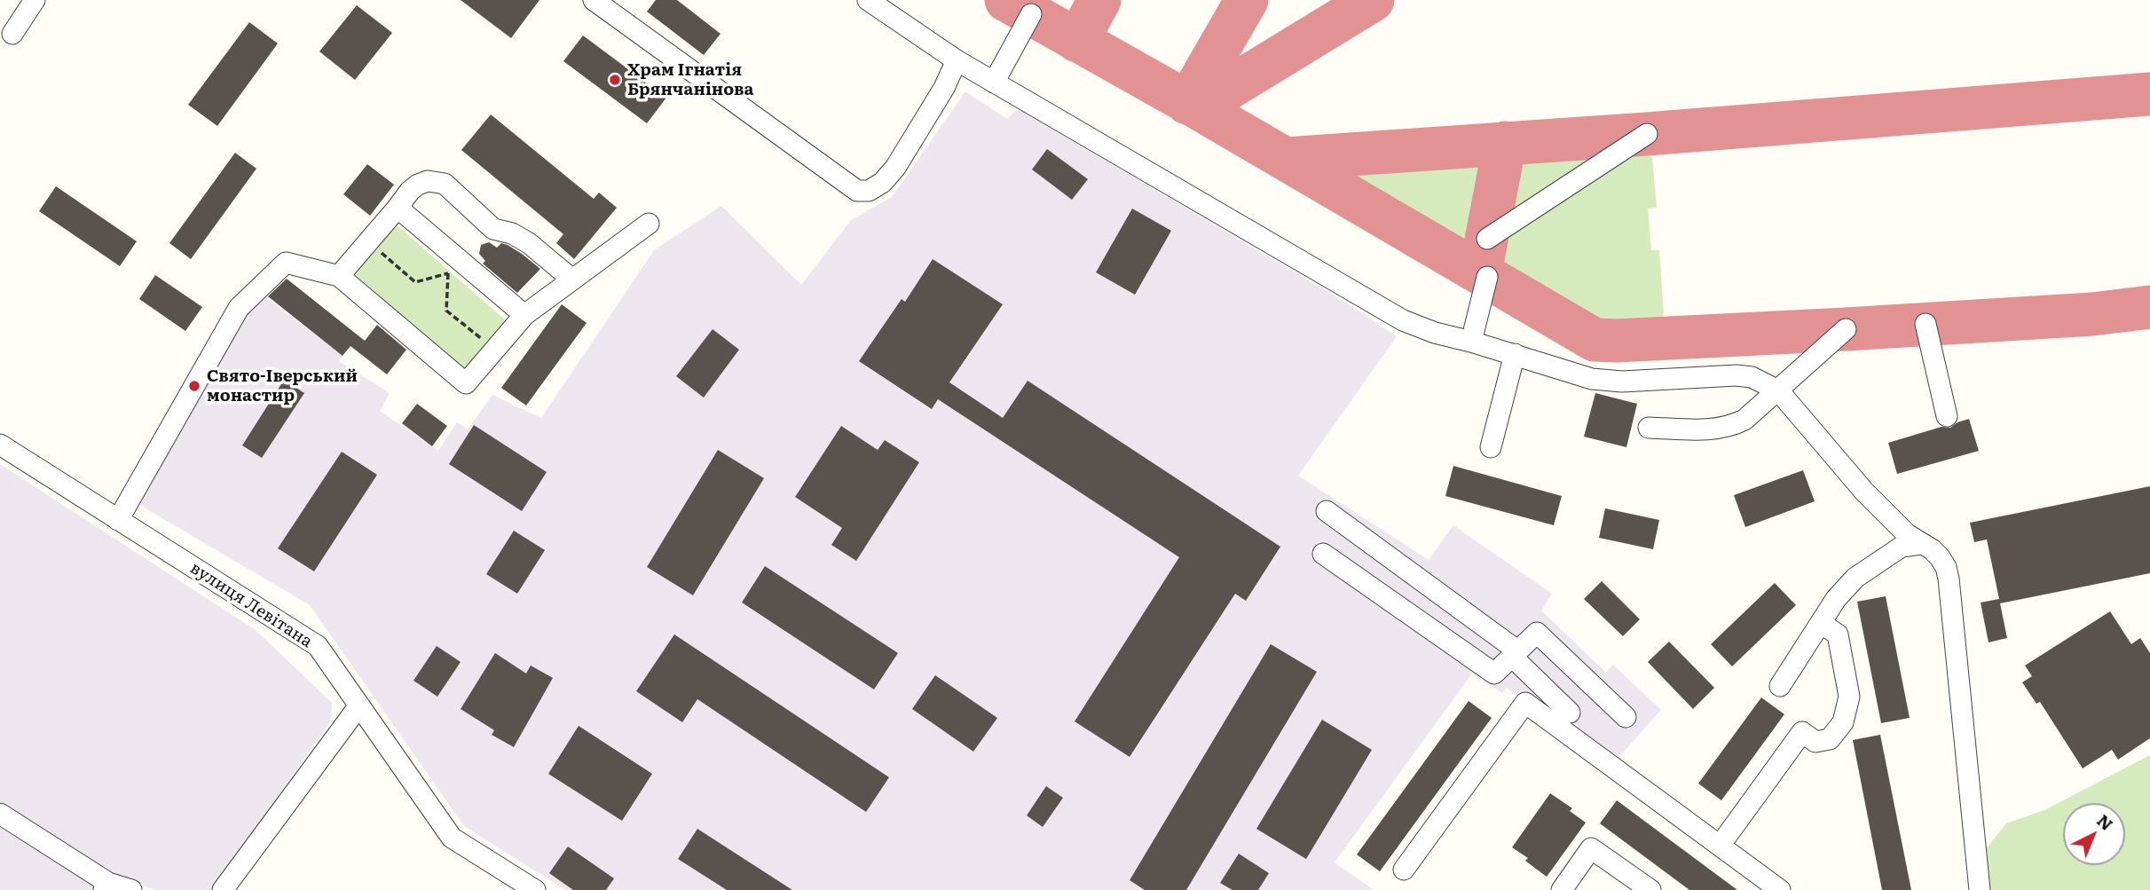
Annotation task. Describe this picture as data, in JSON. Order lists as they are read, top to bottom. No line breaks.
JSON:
{"streets":{"street":["вулиця Левітана"]},"places":["Храм Ігнатія Брянчанінова","Свято-Іверський монастир"],"north":"top right"}
